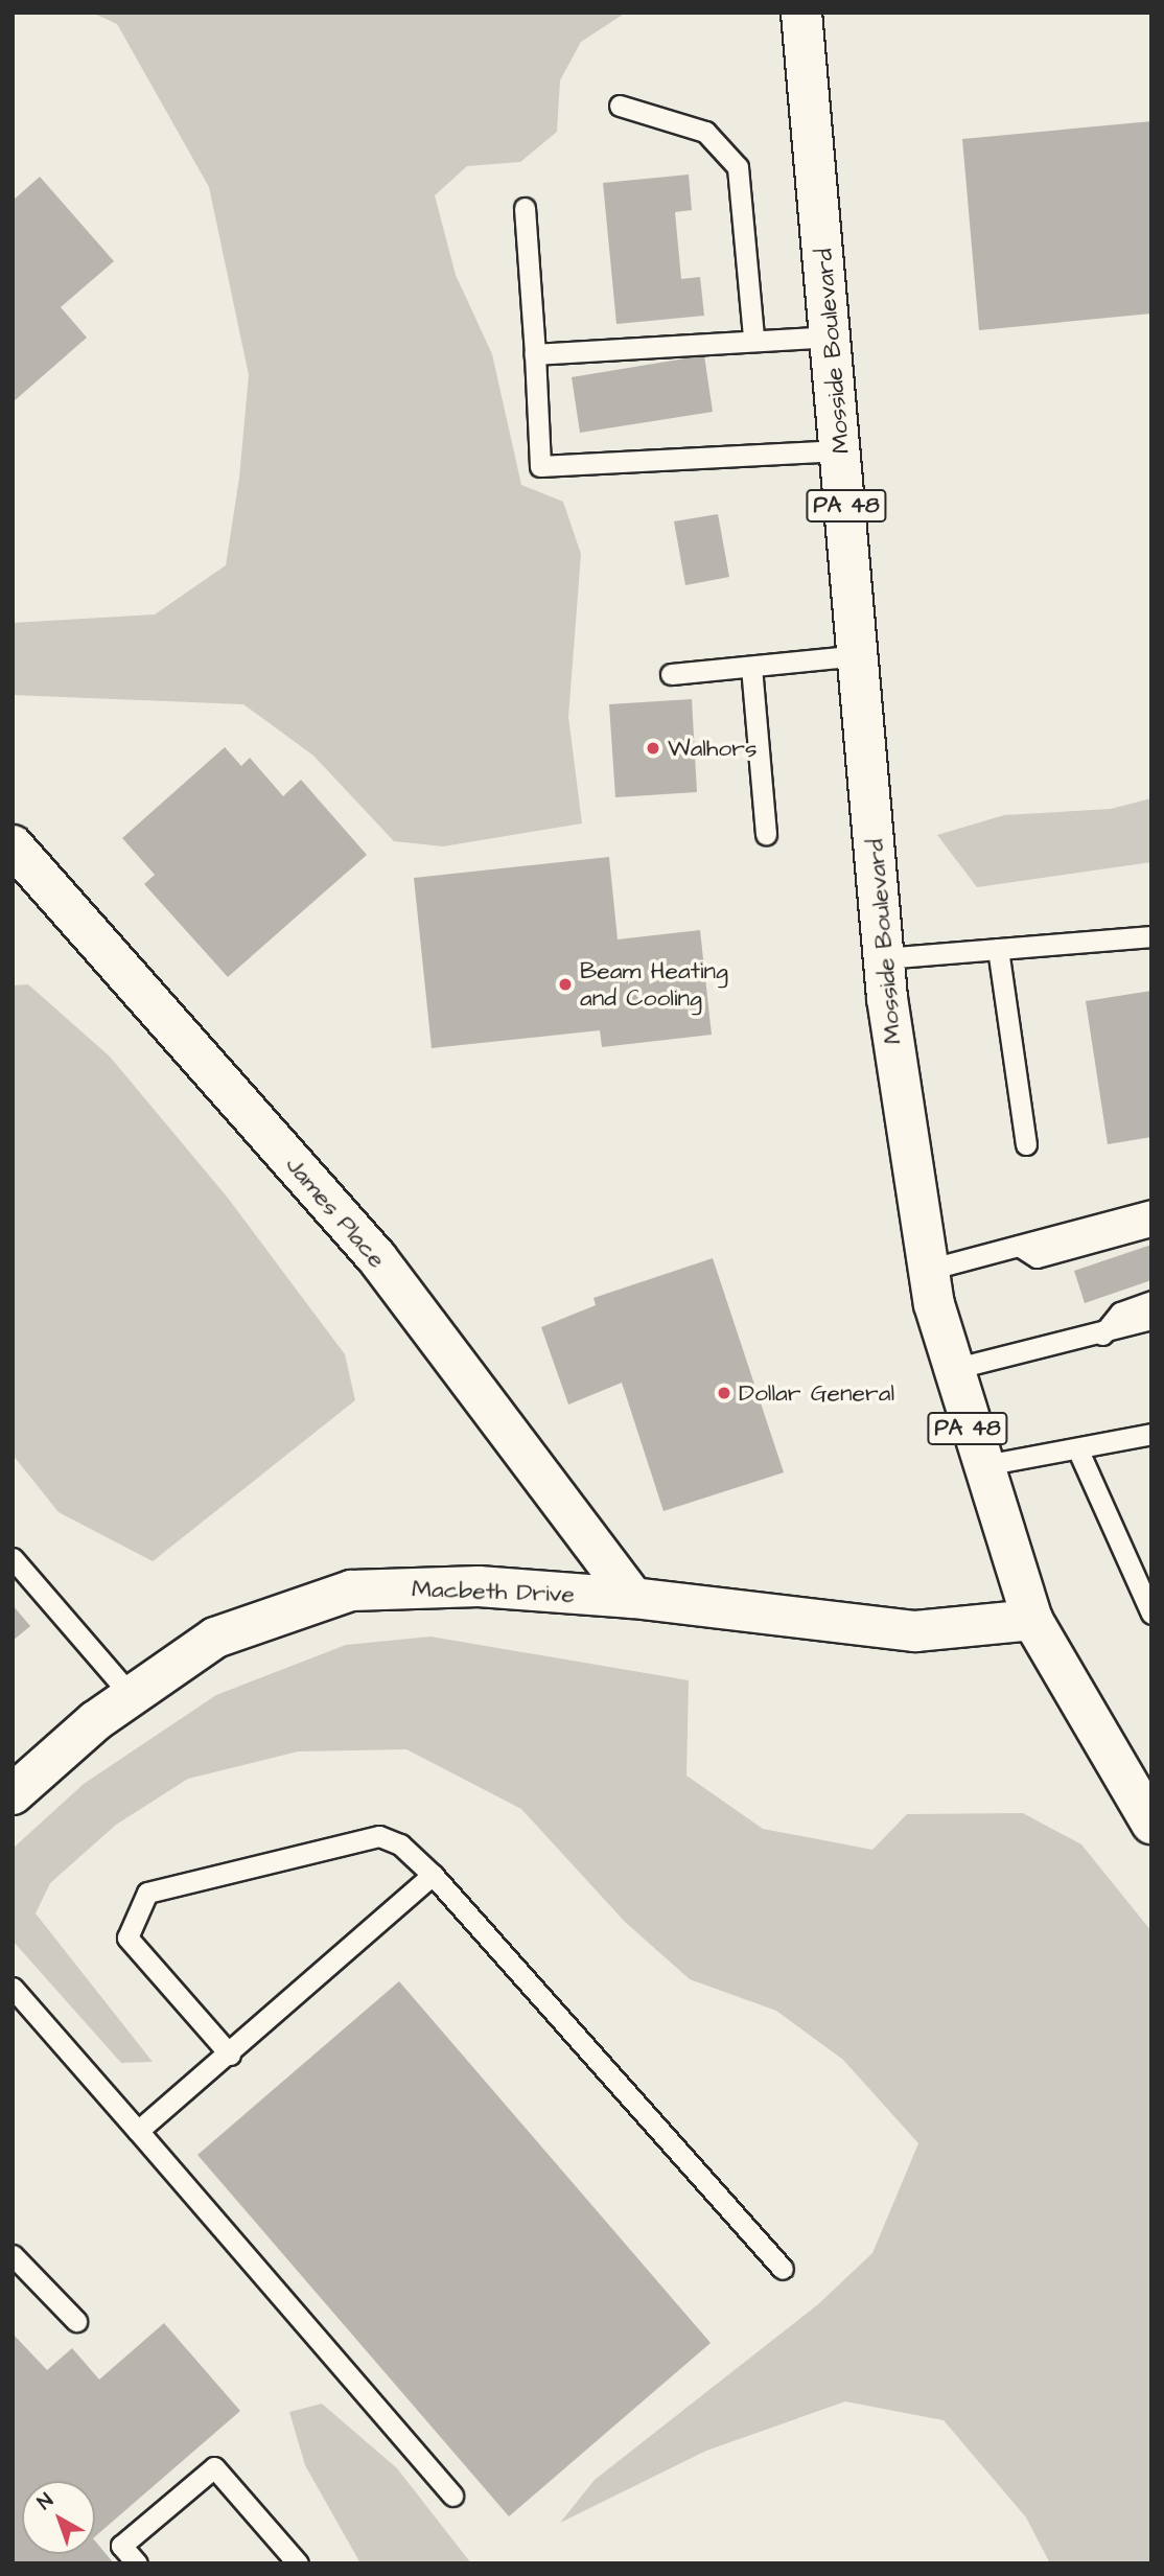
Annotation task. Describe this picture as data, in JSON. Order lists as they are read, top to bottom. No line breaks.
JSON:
{"streets":{"street":["Mosside Boulevard","PA 48","James Place","Macbeth Drive"]},"crossings":[["Mosside Boulevard","Macbeth Drive"],["James Place","Macbeth Drive"]],"places":["Walhors","Beam Heating and Cooling","Dollar General"],"north":"top left"}
